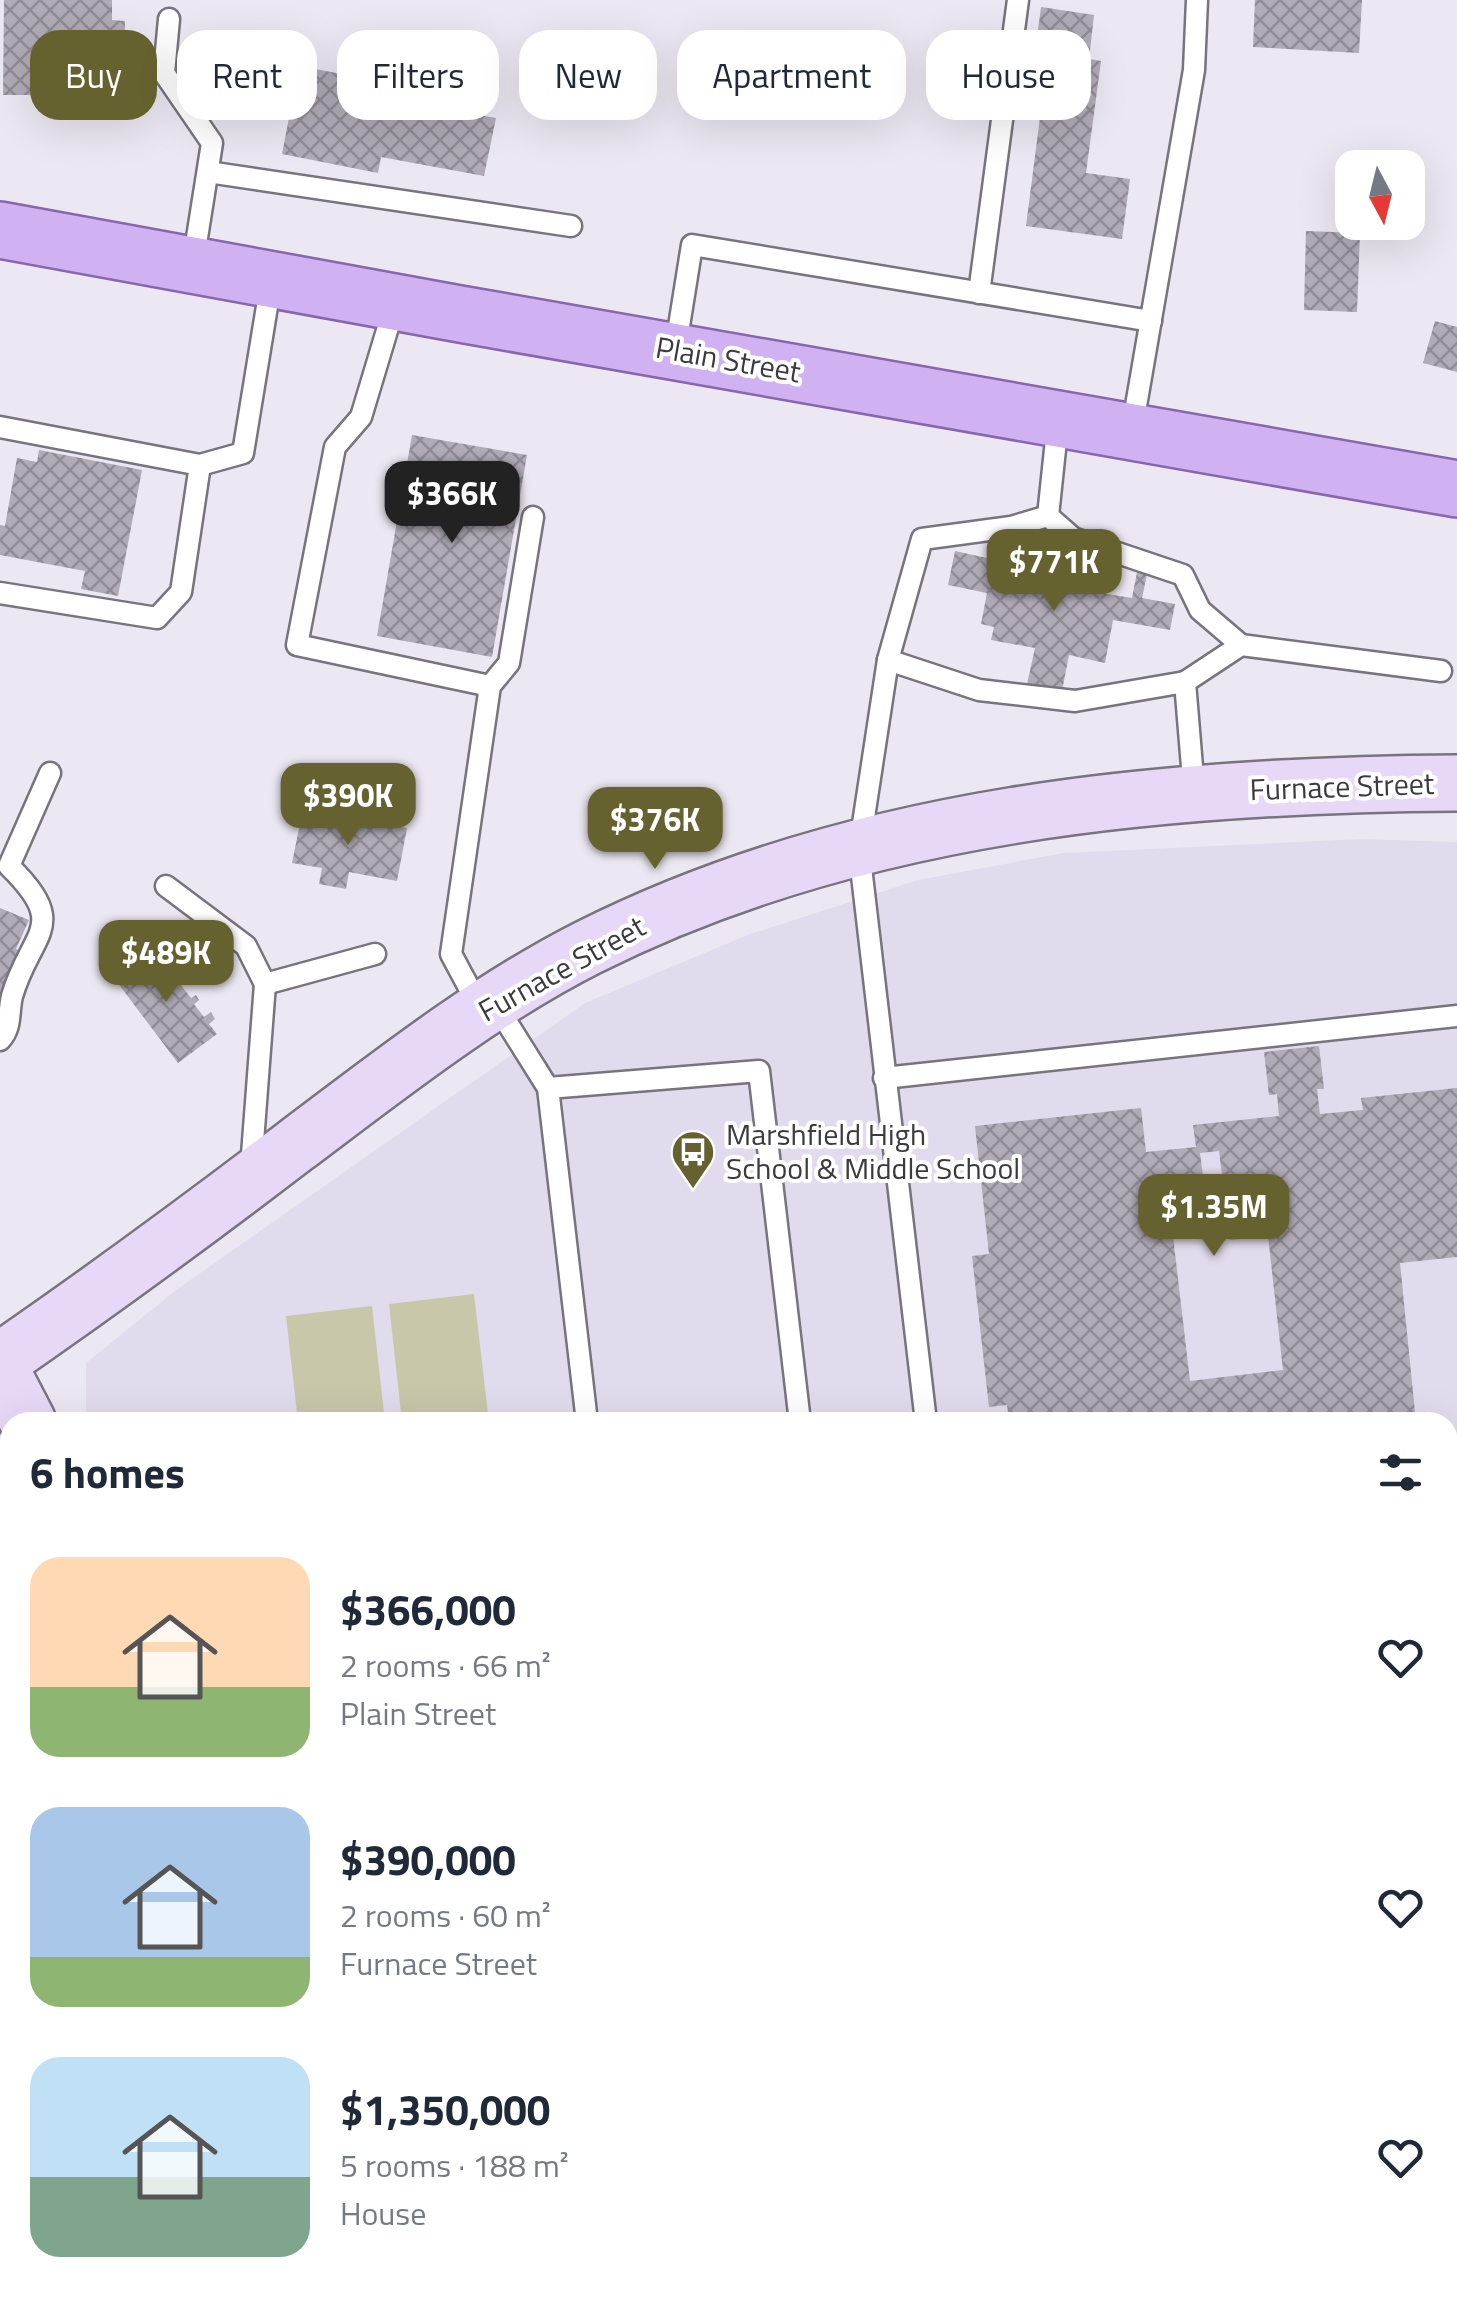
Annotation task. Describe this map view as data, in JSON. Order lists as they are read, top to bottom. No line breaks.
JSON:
{"streets":{"main road":["Plain Street","Furnace Street"]},"places":{"bus stop":["Marshfield High School & Middle School"]},"north":"bottom","page":{"chip":["Buy","Rent","Filters","New","Apartment","House"],"price":["$366K","$771K","$390K","$376K","$489K","$1.35M"],"heading":"6 homes","list":[{"name":"$366,000","note":"2 rooms · 66 m² · Plain Street"},{"name":"$390,000","note":"2 rooms · 60 m² · Furnace Street"},{"name":"$1,350,000","note":"5 rooms · 188 m² · House"}]}}
